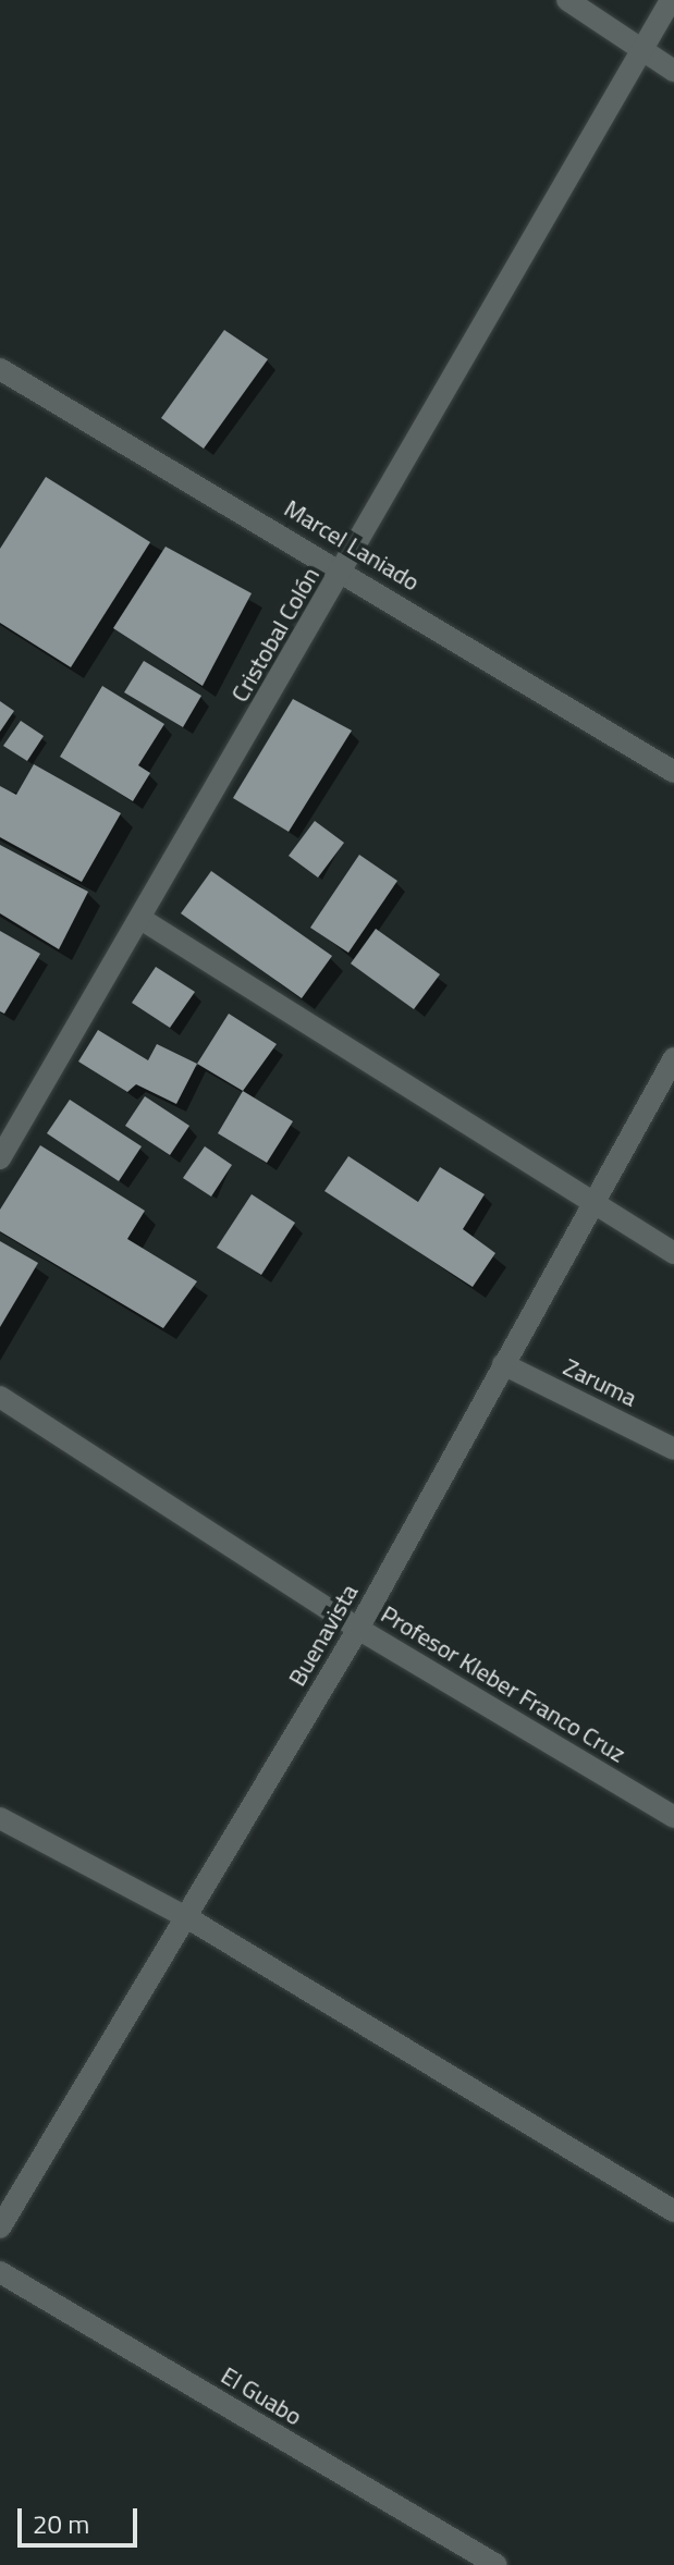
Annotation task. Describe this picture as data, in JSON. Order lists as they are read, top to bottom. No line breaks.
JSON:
{"streets":{"street":["Marcel Laniado","Cristobal Colón","Zaruma","Buenavista","Profesor Kleber Franco Cruz","El Guabo"]},"crossings":[["Marcel Laniado","Cristobal Colón"],["Zaruma","Buenavista"],["Buenavista","Profesor Kleber Franco Cruz"]],"scale_bar":"20 m"}
